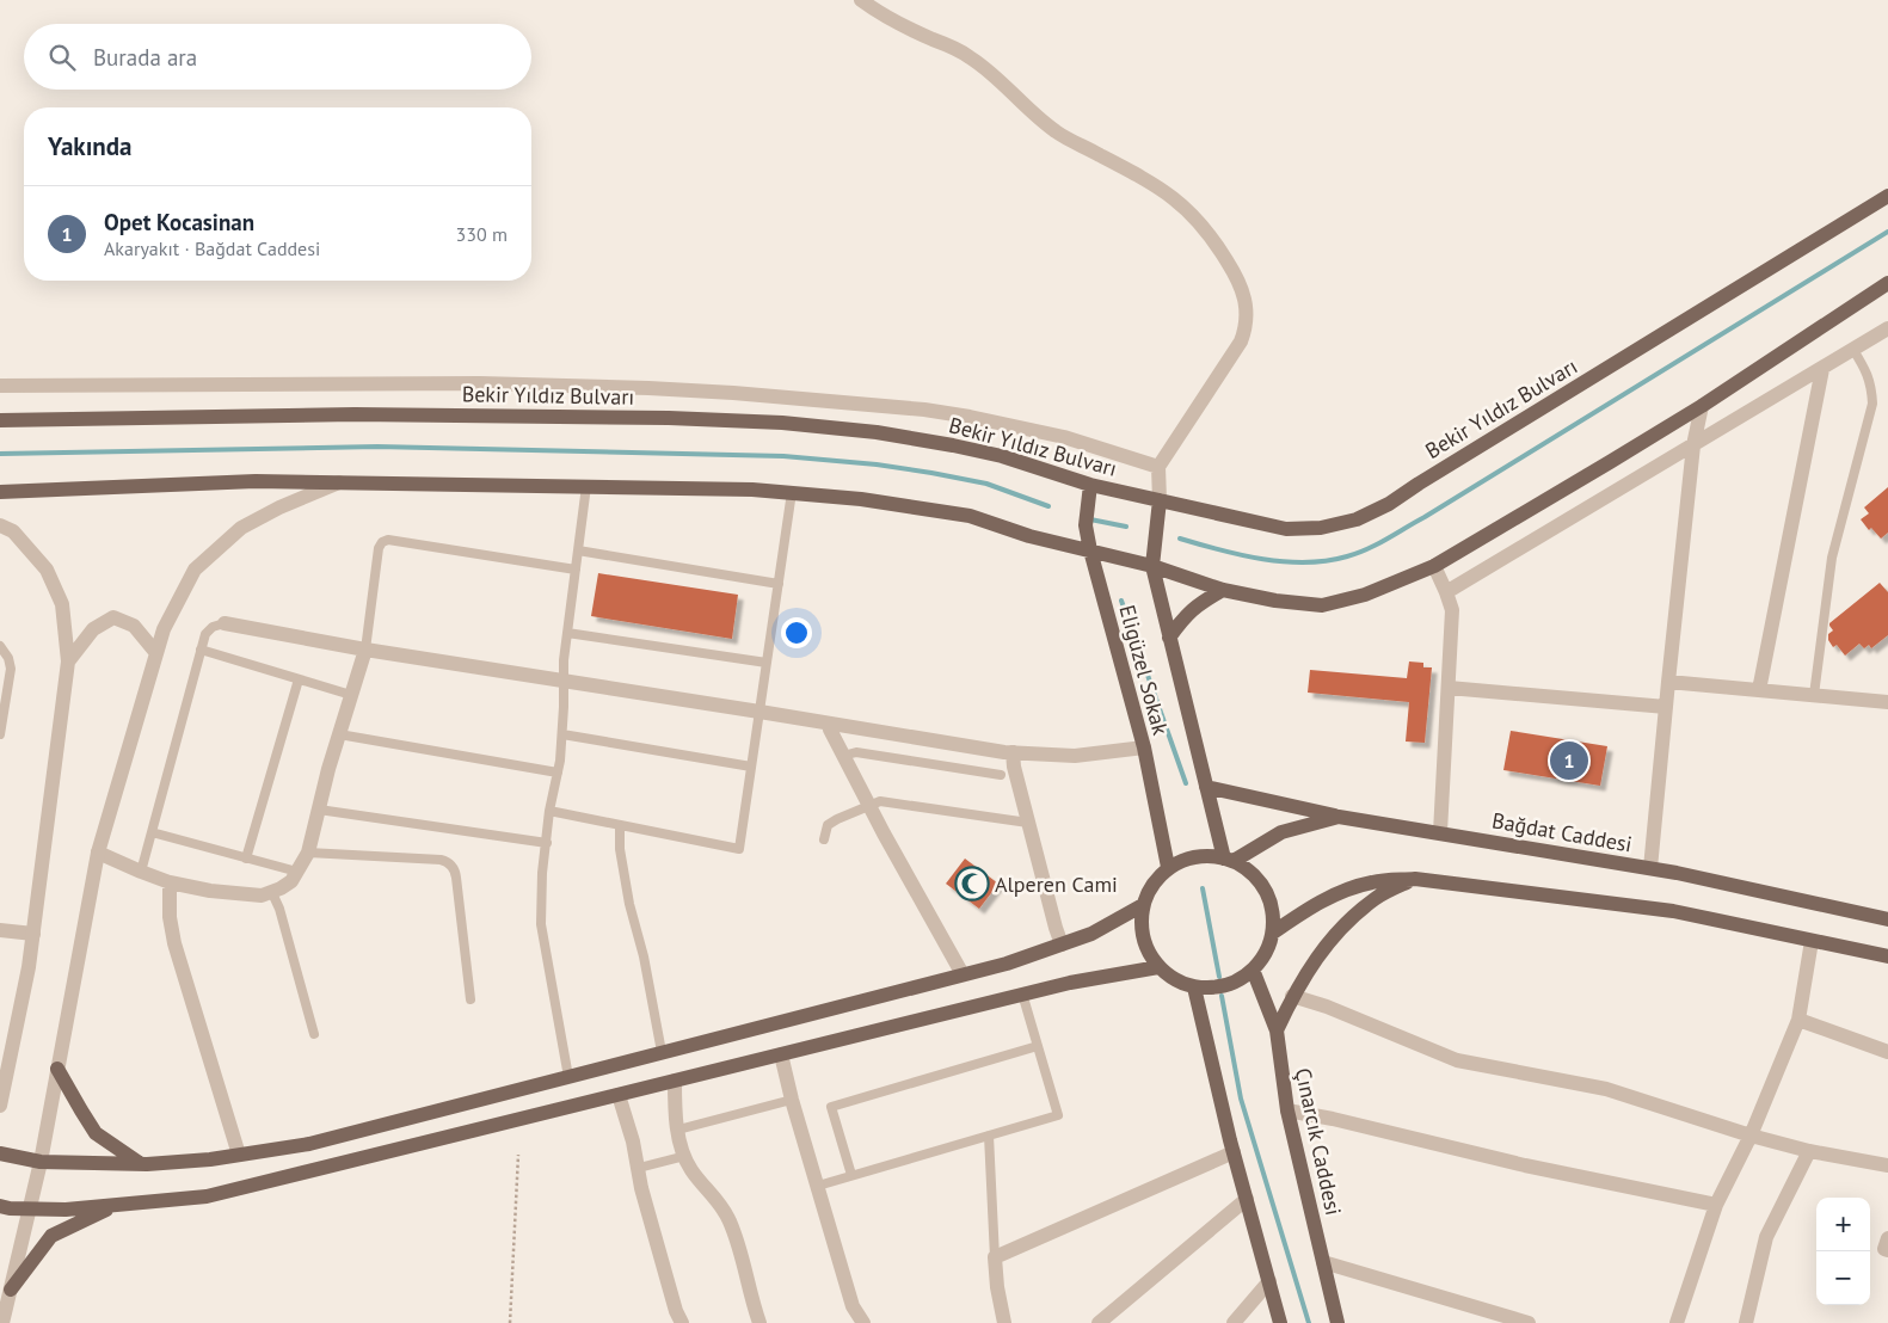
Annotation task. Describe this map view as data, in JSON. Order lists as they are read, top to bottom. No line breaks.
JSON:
{"streets":{"main road":["Bekir Yıldız Bulvarı","Eligüzel Sokak","Bağdat Caddesi","Çınarcık Caddesi"]},"crossings":[["Bekir Yıldız Bulvarı","Eligüzel Sokak"],["Eligüzel Sokak","Bağdat Caddesi"],["Eligüzel Sokak","Çınarcık Caddesi"],["Bağdat Caddesi","Çınarcık Caddesi"]],"places":{"mosque":["Alperen Cami"]},"page":{"search":"Burada ara","heading":"Yakında","list":[{"mark":"1","name":"Opet Kocasinan","note":"Akaryakıt · Bağdat Caddesi","value":"330 m"}],"pins":"1","map_buttons":["+","−"]}}
